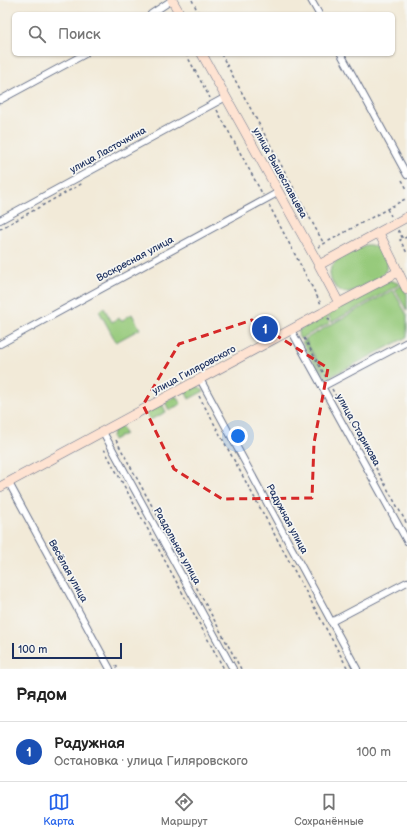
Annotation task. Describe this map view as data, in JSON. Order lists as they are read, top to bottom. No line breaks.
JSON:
{"streets":{"street":["улица Ласточкина","улица Вышеславцева","Воскресная улица","улица Гиляровского","улица Старикова","Радужная улица","Раздольная улица","Весёлая улица"]},"crossings":[["улица Ласточкина","улица Вышеславцева"],["улица Вышеславцева","Воскресная улица"],["улица Вышеславцева","улица Гиляровского"],["улица Гиляровского","улица Старикова"],["улица Гиляровского","Радужная улица"],["улица Гиляровского","Раздольная улица"],["улица Гиляровского","Весёлая улица"]],"scale_bar":"100 m","page":{"search":"Поиск","pins":"1","scale":"100 m","heading":"Рядом","list":[{"mark":"1","name":"Радужная","note":"Остановка · улица Гиляровского","value":"100 m"}],"nav":["Карта","Маршрут","Сохранённые"]}}
